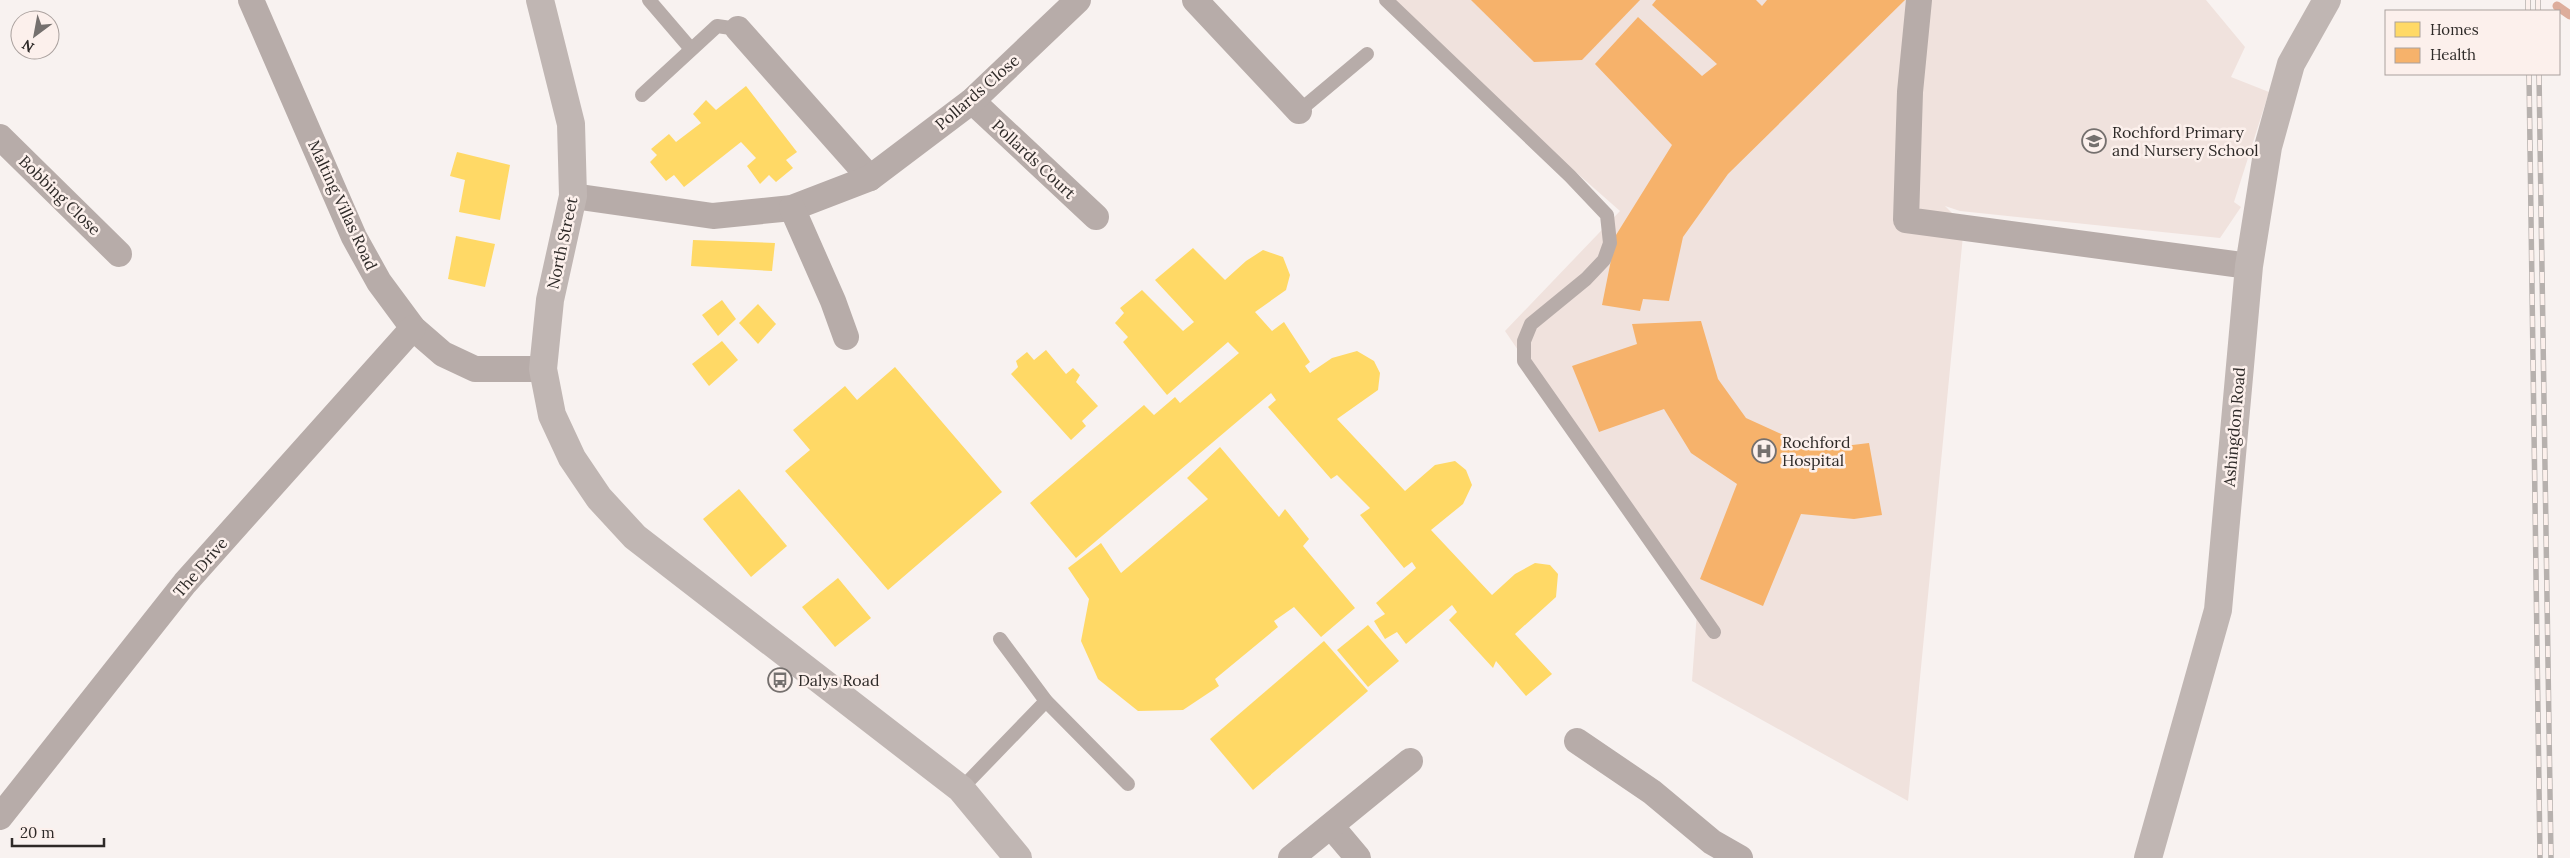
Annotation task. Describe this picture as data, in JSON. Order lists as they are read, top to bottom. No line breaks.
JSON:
{"streets":{"street":["Pollards Close","Pollards Court","Bobbing Close","Malting Villas Road","North Street","Ashingdon Road","The Drive"]},"crossings":[["Pollards Close","Pollards Court"],["Pollards Close","North Street"],["Malting Villas Road","North Street"],["Malting Villas Road","The Drive"]],"places":{"school or university":["Rochford Primary and Nursery School"],"hospital":["Rochford Hospital"],"bus stop":["Dalys Road"]},"legend":["Homes","Health"],"scale_bar":"20 m","north":"bottom left"}
